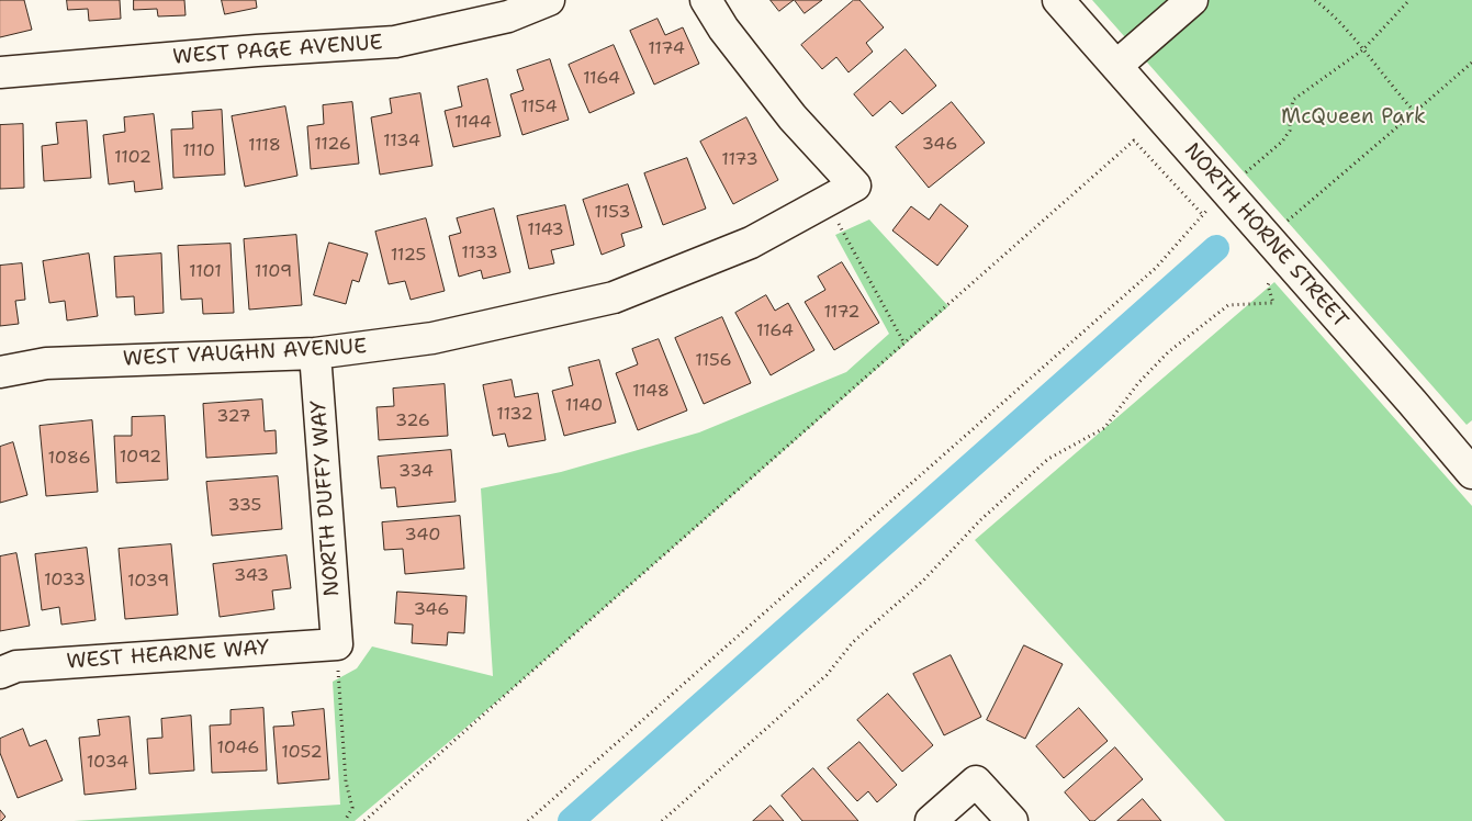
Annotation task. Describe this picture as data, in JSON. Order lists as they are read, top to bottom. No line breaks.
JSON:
{"streets":{"street":["WEST PAGE AVENUE","NORTH HORNE STREET","WEST VAUGHN AVENUE","NORTH DUFFY WAY","WEST HEARNE WAY"]},"crossings":[["WEST VAUGHN AVENUE","NORTH DUFFY WAY"],["NORTH DUFFY WAY","WEST HEARNE WAY"]],"parks":["McQueen Park"],"house_numbers":["1174","1164","1154","1144","1134","1126","346","1118","1110","1102","1173","1153","1143","1133","1125","1101","1109","1172","1164","1156","1148","1140","1132","327","326","1092","1086","334","335","340","343","1033","1039","346","1046","1052","1034"]}
